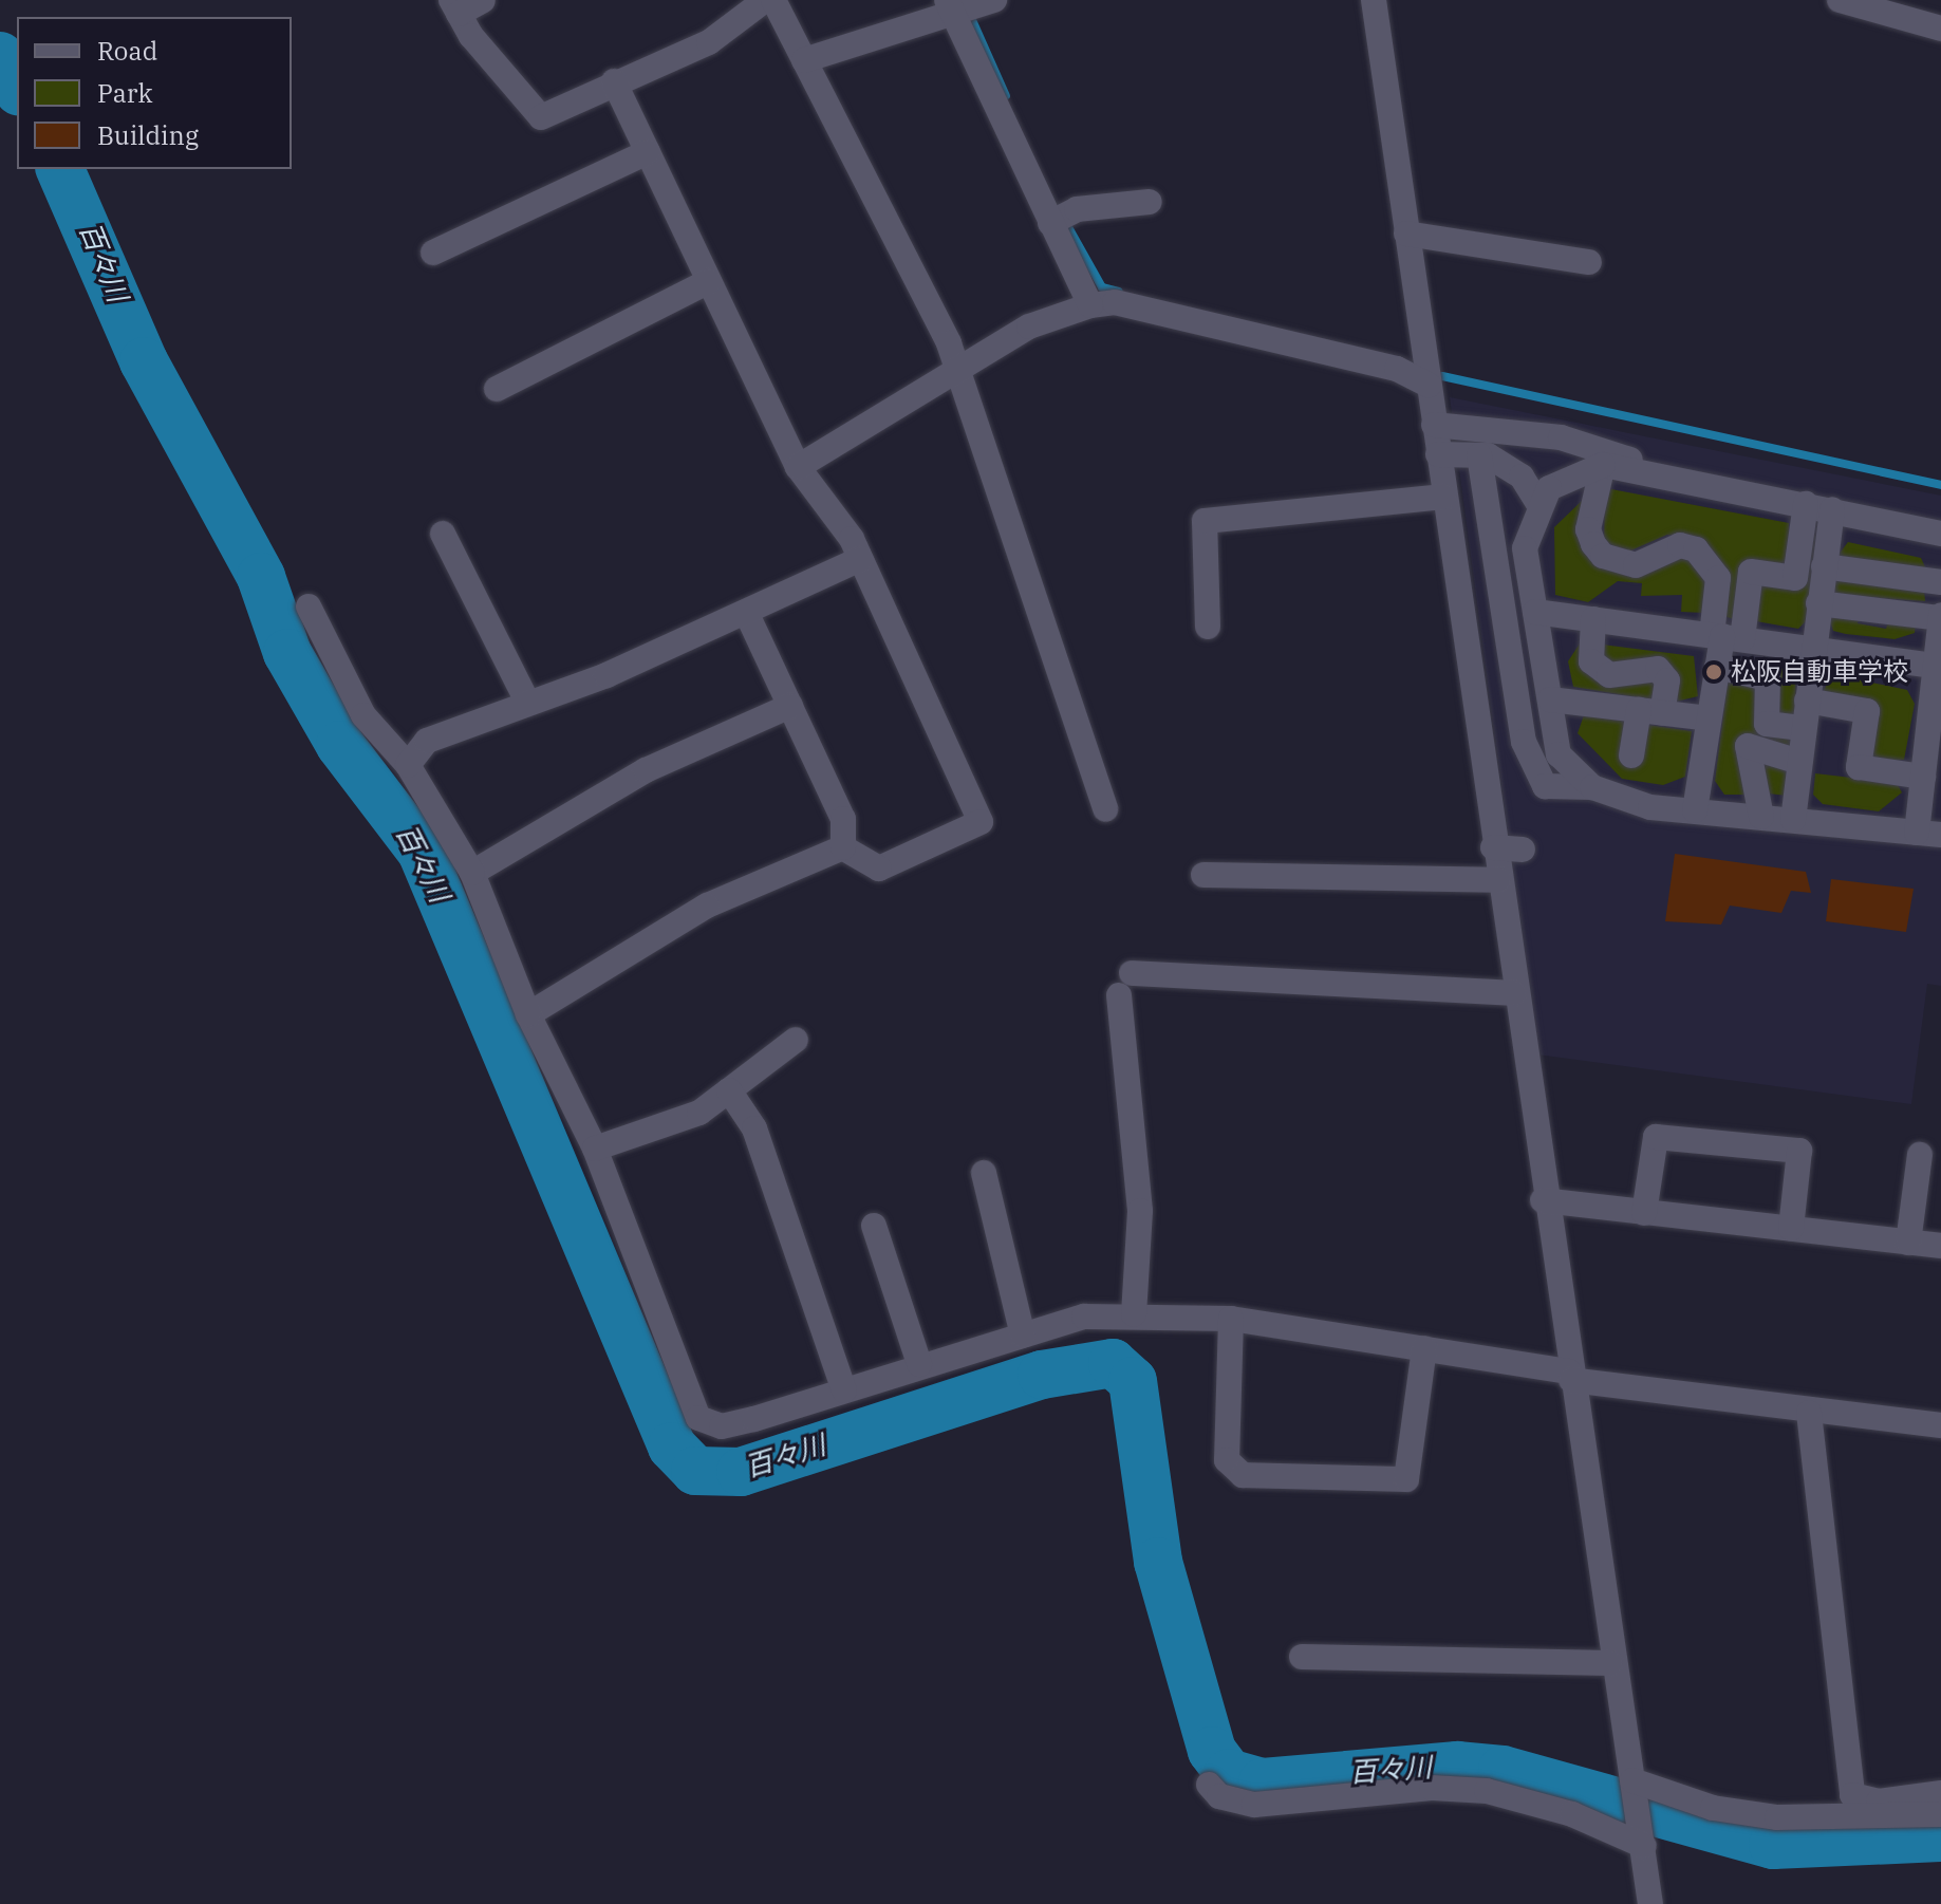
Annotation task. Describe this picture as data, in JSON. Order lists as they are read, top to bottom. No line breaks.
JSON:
{"water":["百々川"],"places":["松阪自動車学校"],"legend":["Road","Park","Building"]}
